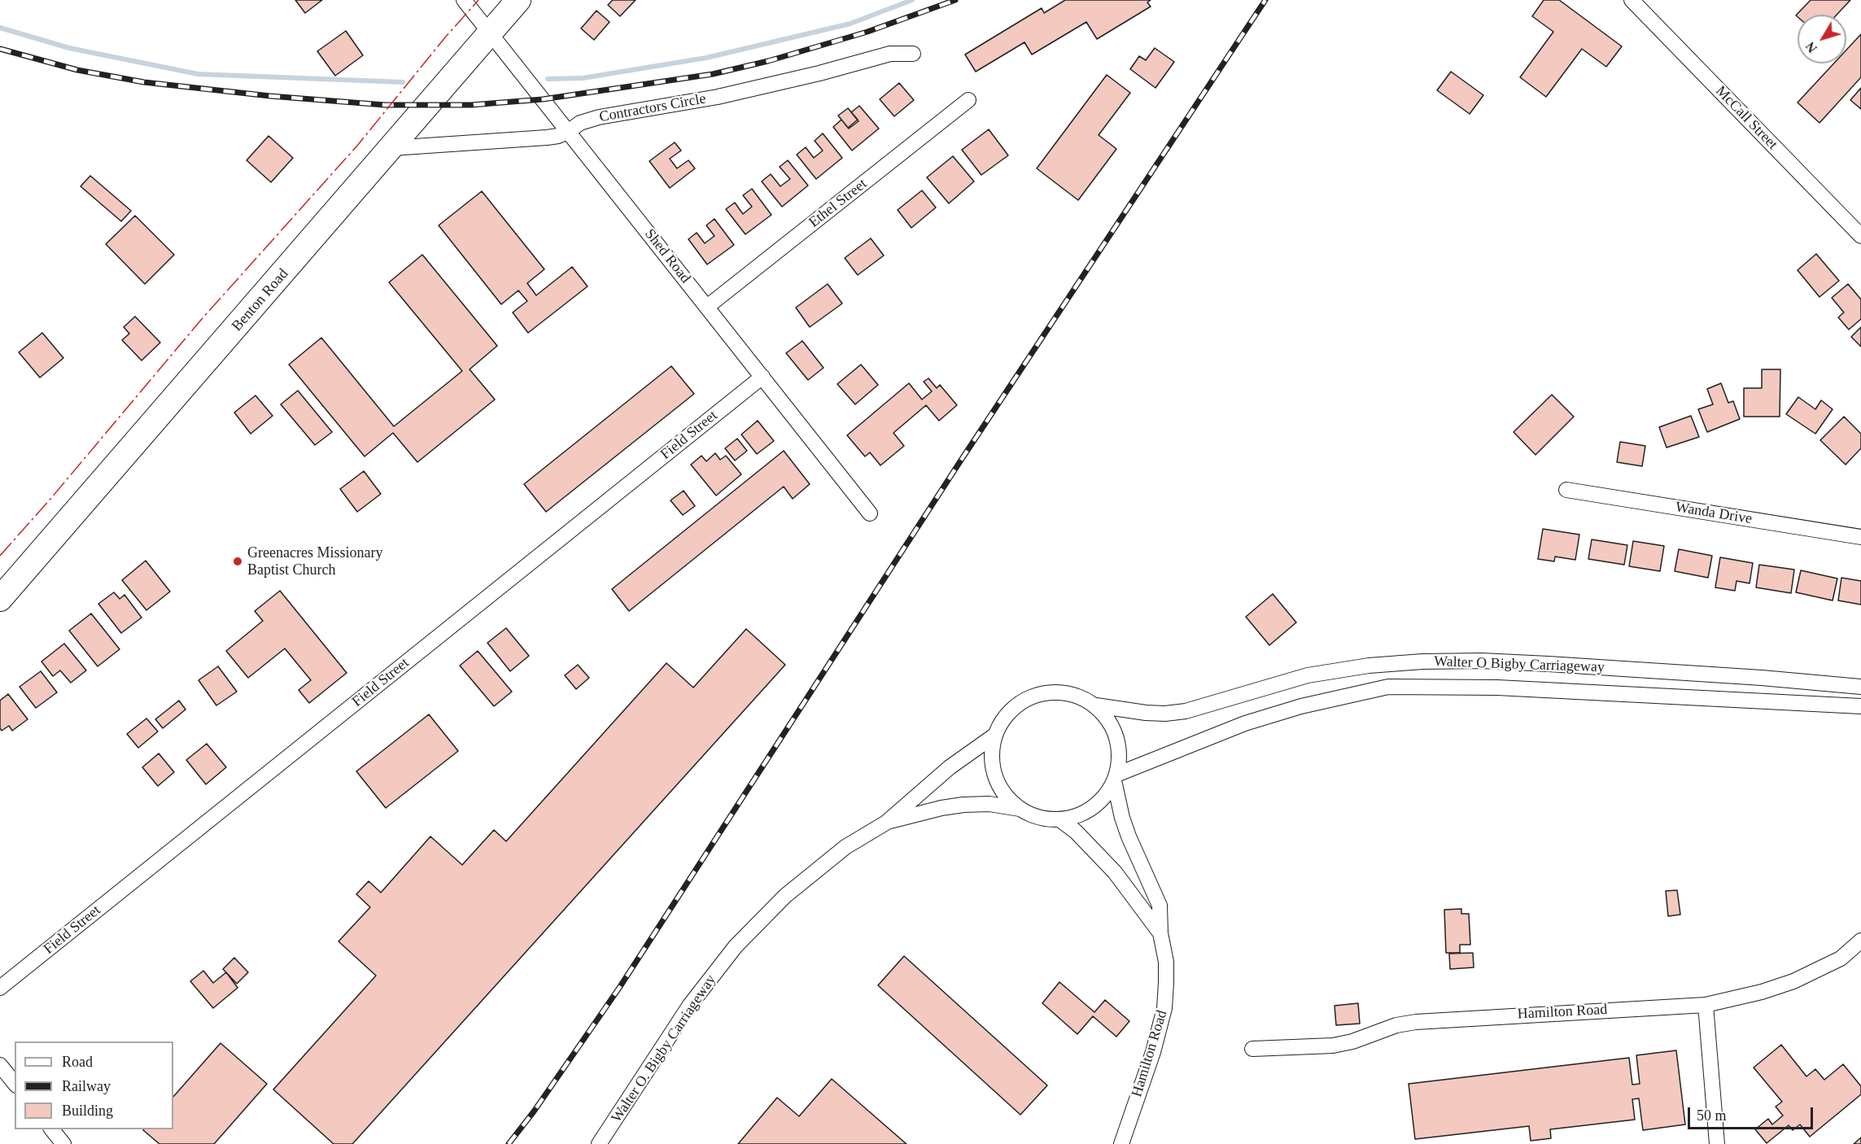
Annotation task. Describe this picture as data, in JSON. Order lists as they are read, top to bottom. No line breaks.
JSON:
{"streets":{"main road":["Benton Road"],"street":["Contractors Circle","McCall Street","Ethel Street","Shed Road","Field Street","Wanda Drive","Walter O Bigby Carriageway","Hamilton Road","Walter O. Bigby Carriageway"]},"crossings":[["Contractors Circle","Shed Road"],["Contractors Circle","Benton Road"],["Ethel Street","Shed Road"],["Shed Road","Benton Road"],["Shed Road","Field Street"],["Walter O Bigby Carriageway","Hamilton Road"],["Walter O Bigby Carriageway","Walter O. Bigby Carriageway"],["Hamilton Road","Walter O. Bigby Carriageway"]],"places":["Greenacres Missionary Baptist Church"],"legend":["Road","Railway","Building"],"scale_bar":"50 m","north":"bottom left"}
